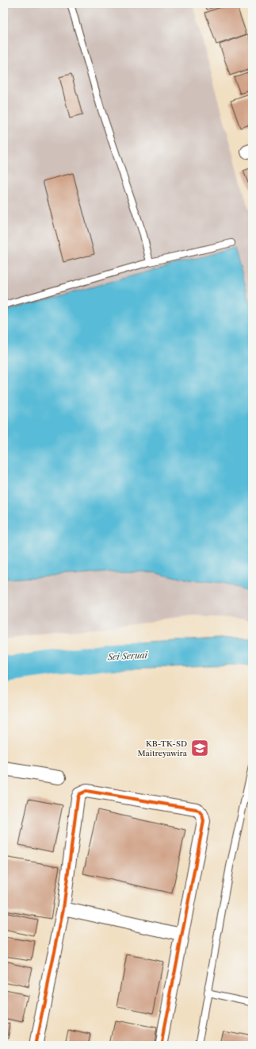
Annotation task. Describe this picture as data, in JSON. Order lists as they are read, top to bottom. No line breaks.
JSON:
{"water":["Sei Seruai"],"places":{"school or university":["KB-TK-SD Maitreyawira"]}}
